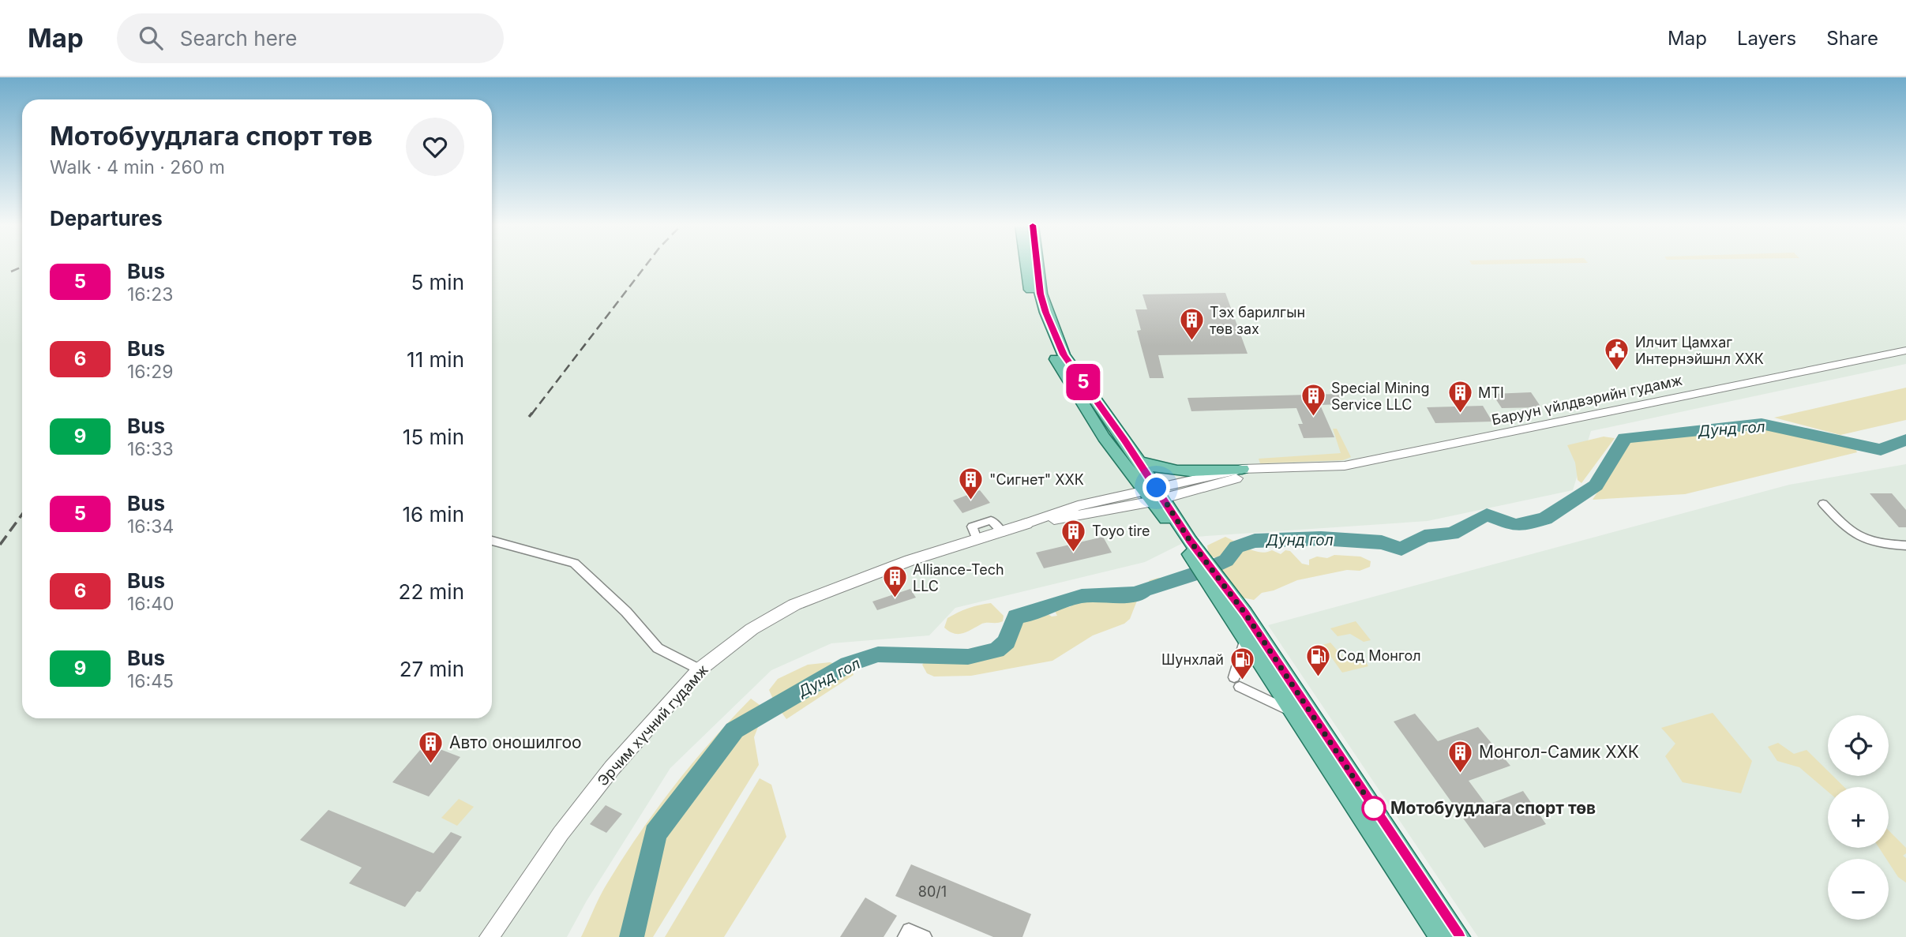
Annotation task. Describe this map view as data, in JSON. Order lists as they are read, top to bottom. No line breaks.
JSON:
{"streets":{"main road":["Эрчим хүчний гудамж"],"street":["Баруун үйлдвэрийн гудамж"]},"crossings":[["Баруун үйлдвэрийн гудамж","Эрчим хүчний гудамж"]],"water":["Дунд гол"],"places":{"building":["Тэх барилгын төв зах","MTI","Special Mining Service LLC","\"Сигнет\" ХХК","Toyo tire","Alliance-Tech LLC","Авто оношилгоо","Монгол-Самик ХХК"],"public building":["Илчит Цамхаг Интернэйшнл ХХК"],"fuel station":["Сод Монгол","Шунхлай"],"other":["Мотобуудлага спорт төв"]},"lines":["bus line 5"],"house_numbers":["80/1"],"page":{"header":"Map","search":"Search here","nav":["Map","Layers","Share"],"on_map":"5","heading":[["Мотобуудлага спорт төв","Walk · 4 min · 260 m"],"Departures"],"list":[{"mark":"5","name":"Bus","note":"16:23","value":"5 min"},{"mark":"6","name":"Bus","note":"16:29","value":"11 min"},{"mark":"9","name":"Bus","note":"16:33","value":"15 min"},{"mark":"5","name":"Bus","note":"16:34","value":"16 min"},{"mark":"6","name":"Bus","note":"16:40","value":"22 min"},{"mark":"9","name":"Bus","note":"16:45","value":"27 min"}],"map_buttons":["+","−"]}}
